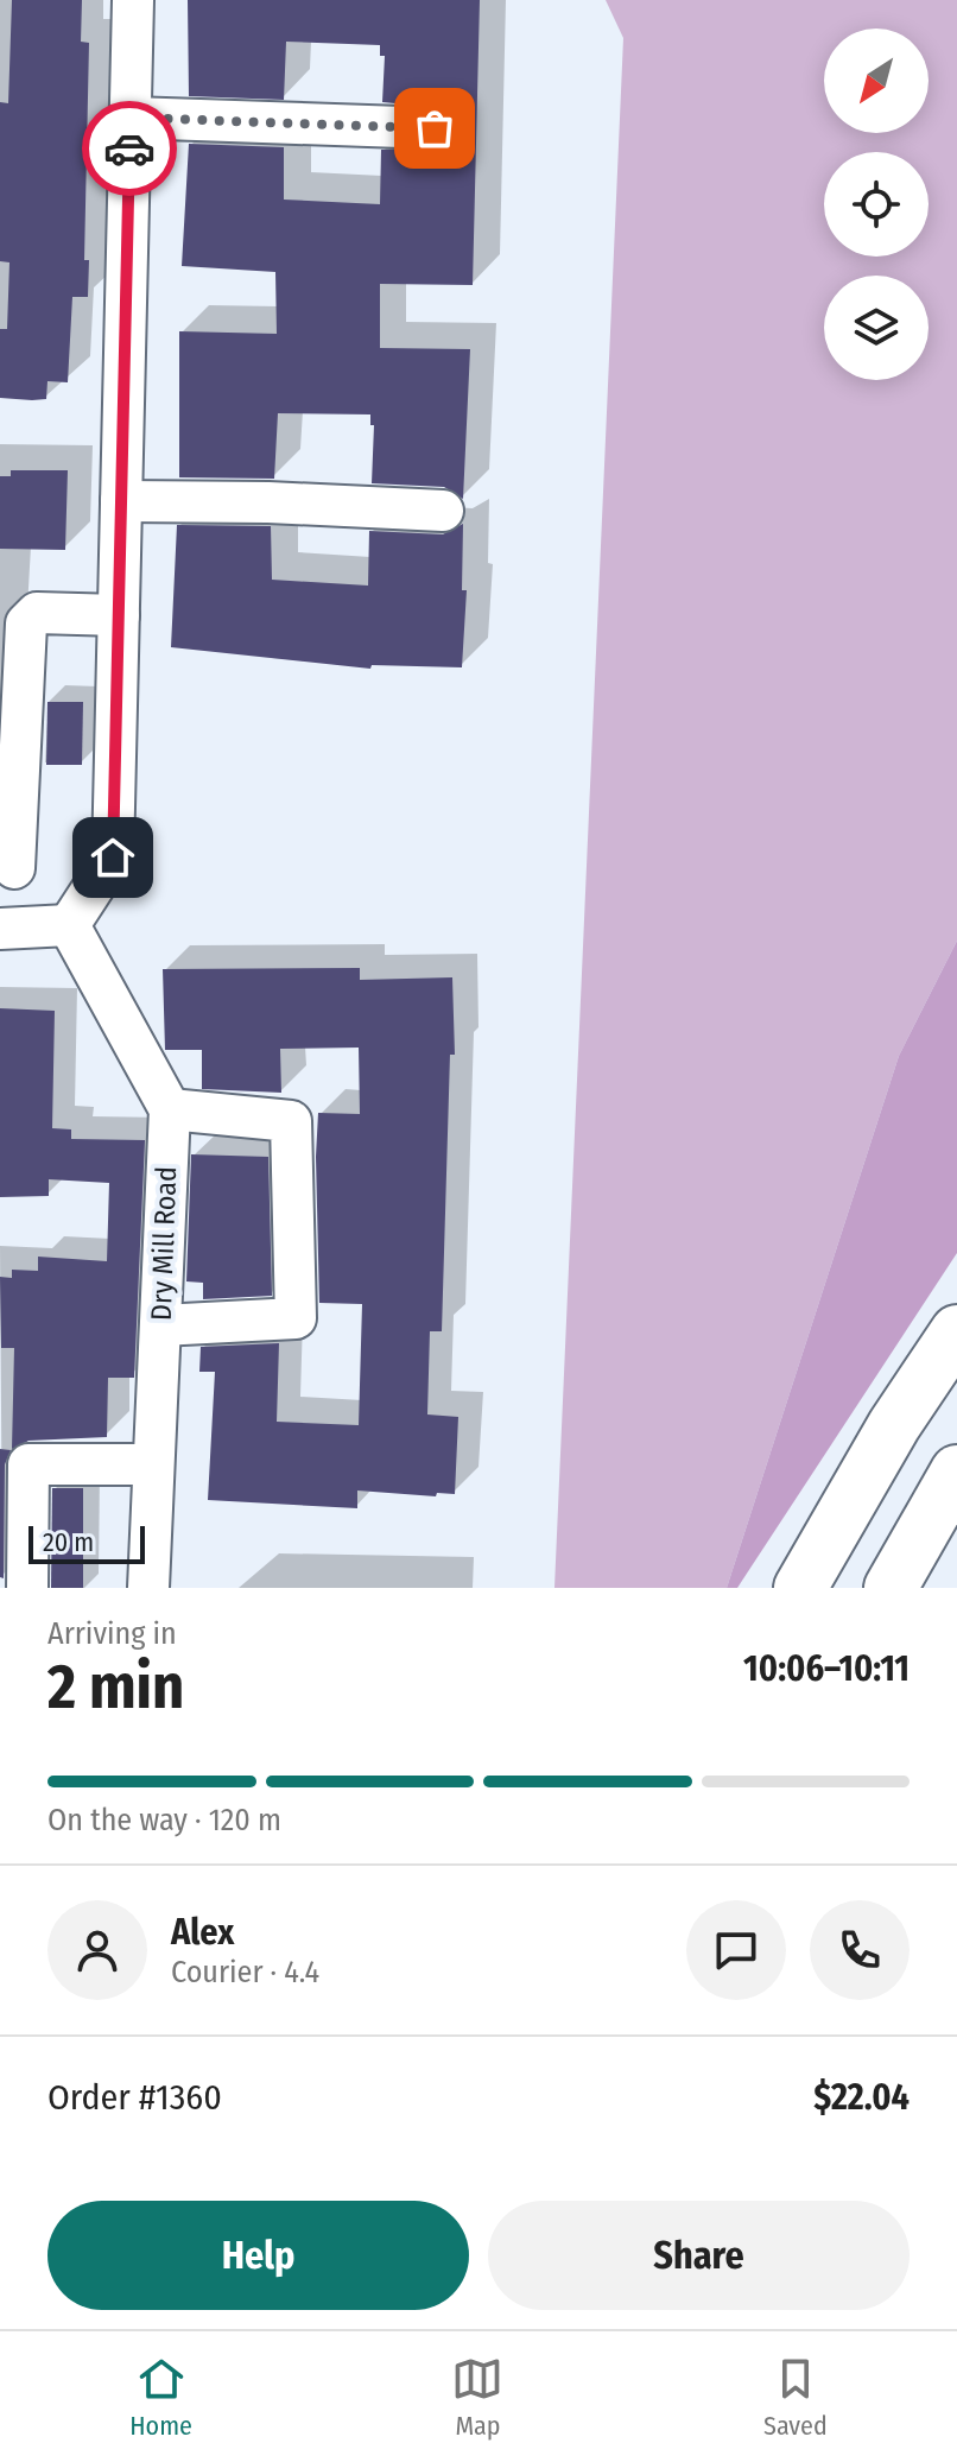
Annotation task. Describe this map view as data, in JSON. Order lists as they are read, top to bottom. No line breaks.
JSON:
{"streets":{"street":["Dry Mill Road"]},"scale_bar":"20 m","north":"bottom left","page":{"scale":"20 m","heading":["2 min","Arriving in","10:06–10:11"],"panel":["Alex","Courier · 4.4","Order #1360","$22.04"],"bar":"On the way · 120 m","buttons":["Help","Share"],"tabs":["Home","Map","Saved"]}}
